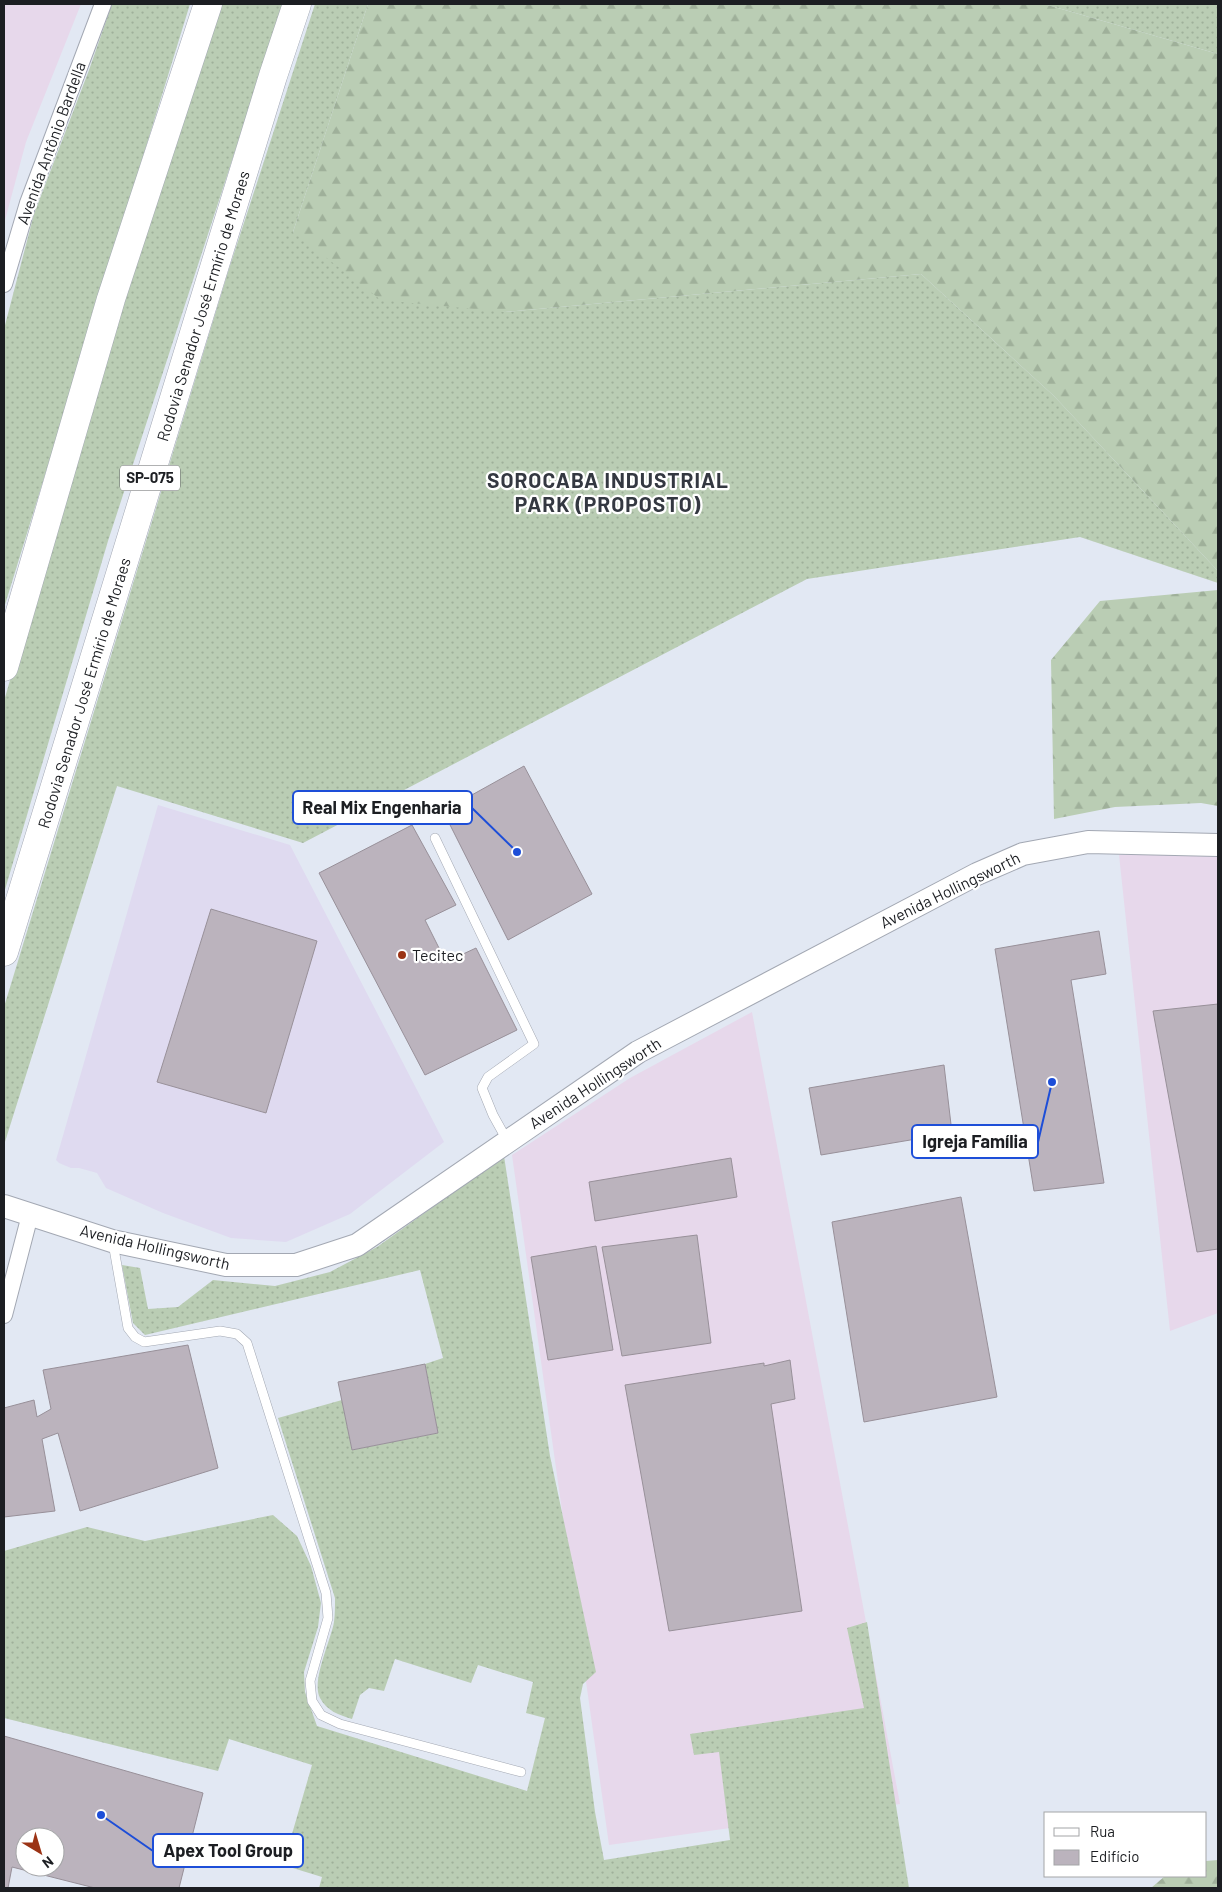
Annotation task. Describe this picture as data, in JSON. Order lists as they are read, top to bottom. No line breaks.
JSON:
{"streets":{"highway":["Rodovia Senador José Ermírio de Moraes","SP-075"],"main road":["Avenida Hollingsworth"],"street":["Avenida Antônio Bardella"]},"districts":["SOROCABA INDUSTRIAL PARK (PROPOSTO)"],"places":["Real Mix Engenharia","Tecitec","Igreja Família","Apex Tool Group"],"legend":["Rua","Edifício"],"north":"bottom right"}
